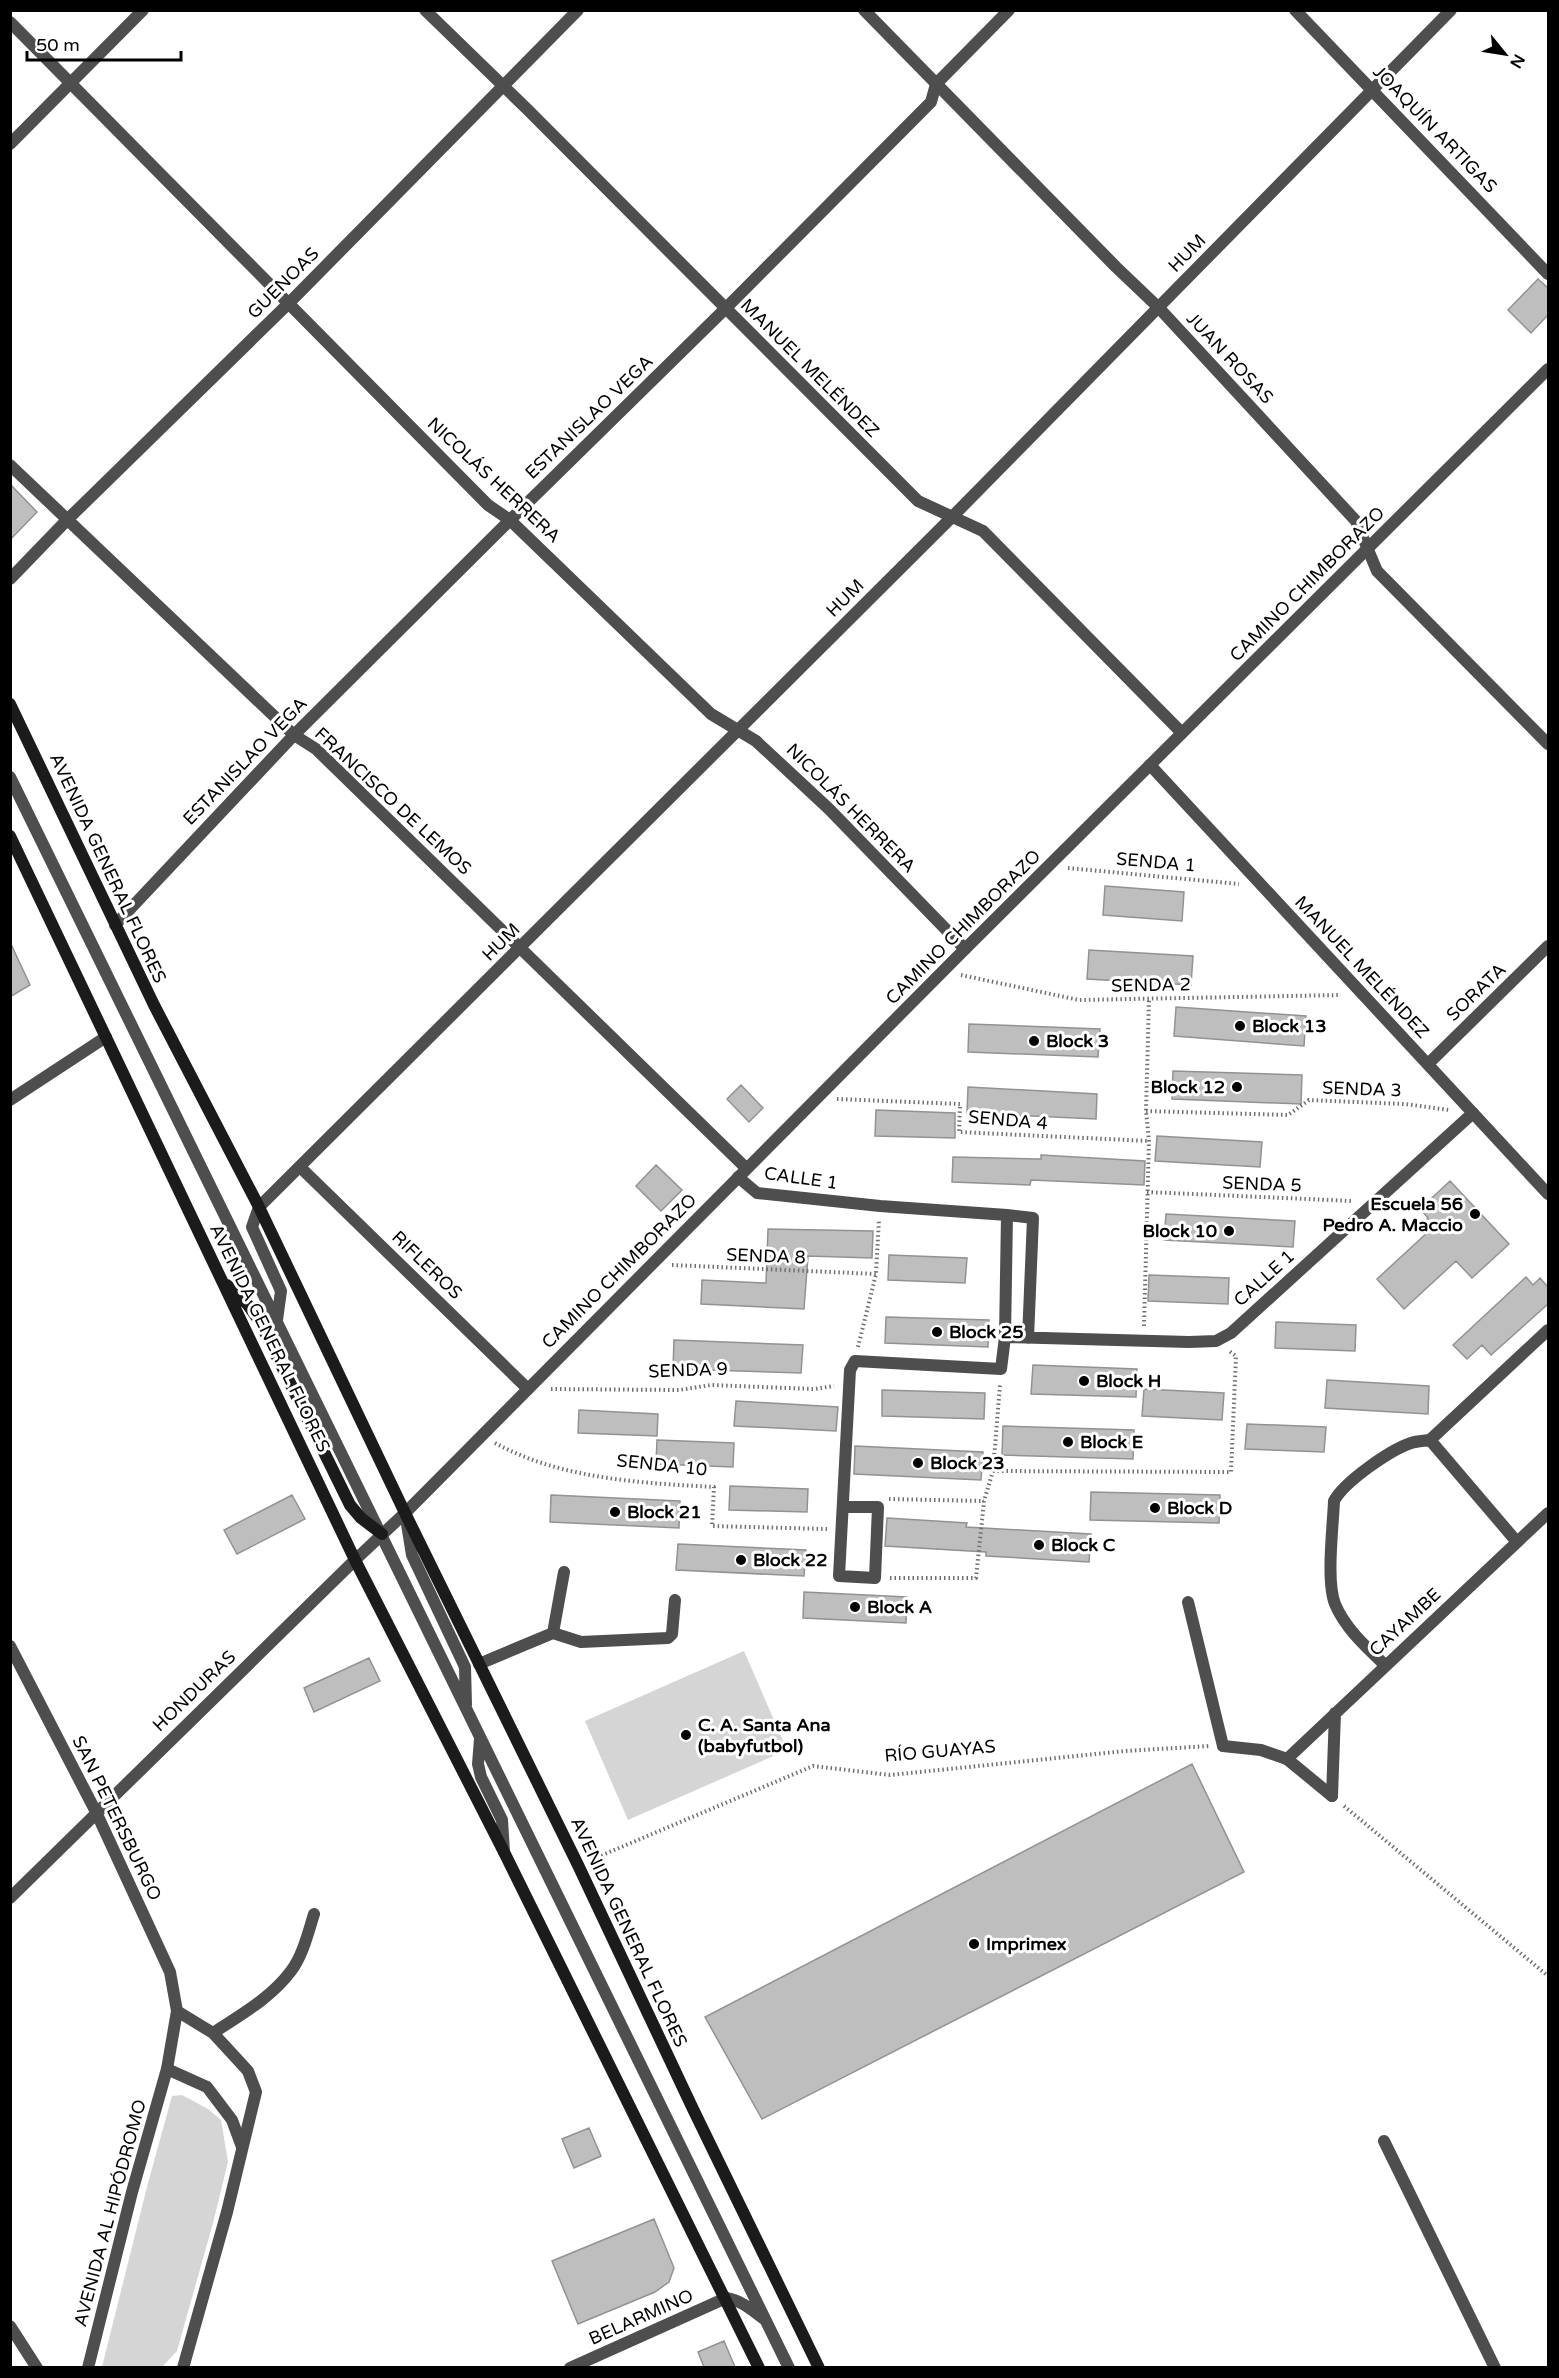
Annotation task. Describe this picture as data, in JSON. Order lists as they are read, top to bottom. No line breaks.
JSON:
{"streets":{"main road":["AVENIDA GENERAL FLORES"],"street":["JOAQUÍN ARTIGAS","HUM","GUENOAS","JUAN ROSAS","MANUEL MELÉNDEZ","ESTANISLAO VEGA","NICOLÁS HERRERA","CAMINO CHIMBORAZO","FRANCISCO DE LEMOS","SORATA","CALLE 1","RIFLEROS","CAYAMBE","HONDURAS","SAN PETERSBURGO","AVENIDA AL HIPÓDROMO","BELARMINO"],"path":["SENDA 1","SENDA 2","SENDA 3","SENDA 4","SENDA 5","SENDA 8","SENDA 9","SENDA 10","RÍO GUAYAS"]},"crossings":[["JOAQUÍN ARTIGAS","HUM"],["HUM","JUAN ROSAS"],["HUM","MANUEL MELÉNDEZ"],["HUM","NICOLÁS HERRERA"],["HUM","FRANCISCO DE LEMOS"],["HUM","AVENIDA GENERAL FLORES"],["HUM","RIFLEROS"],["GUENOAS","MANUEL MELÉNDEZ"],["GUENOAS","NICOLÁS HERRERA"],["GUENOAS","FRANCISCO DE LEMOS"],["JUAN ROSAS","ESTANISLAO VEGA"],["JUAN ROSAS","CAMINO CHIMBORAZO"],["MANUEL MELÉNDEZ","ESTANISLAO VEGA"],["MANUEL MELÉNDEZ","CAMINO CHIMBORAZO"],["MANUEL MELÉNDEZ","SENDA 1"],["MANUEL MELÉNDEZ","SENDA 2"],["MANUEL MELÉNDEZ","SORATA"],["MANUEL MELÉNDEZ","SENDA 3"],["MANUEL MELÉNDEZ","CALLE 1"],["ESTANISLAO VEGA","NICOLÁS HERRERA"],["ESTANISLAO VEGA","FRANCISCO DE LEMOS"],["ESTANISLAO VEGA","AVENIDA GENERAL FLORES"],["NICOLÁS HERRERA","CAMINO CHIMBORAZO"],["CAMINO CHIMBORAZO","FRANCISCO DE LEMOS"],["CAMINO CHIMBORAZO","SENDA 1"],["CAMINO CHIMBORAZO","AVENIDA GENERAL FLORES"],["CAMINO CHIMBORAZO","SENDA 2"],["CAMINO CHIMBORAZO","SENDA 4"],["CAMINO CHIMBORAZO","CALLE 1"],["CAMINO CHIMBORAZO","SENDA 8"],["CAMINO CHIMBORAZO","RIFLEROS"],["CAMINO CHIMBORAZO","SENDA 9"],["CAMINO CHIMBORAZO","SENDA 10"],["CAMINO CHIMBORAZO","HONDURAS"],["FRANCISCO DE LEMOS","CALLE 1"],["AVENIDA GENERAL FLORES","HONDURAS"],["AVENIDA GENERAL FLORES","RÍO GUAYAS"],["AVENIDA GENERAL FLORES","BELARMINO"],["SENDA 3","CALLE 1"],["CALLE 1","SENDA 5"],["RIFLEROS","SENDA 9"],["HONDURAS","SAN PETERSBURGO"],["SAN PETERSBURGO","AVENIDA AL HIPÓDROMO"]],"places":["Block 13","Block 3","Block 12","Escuela 56 Pedro A. Maccio","Block 10","Block 25","Block H","Block E","Block 23","Block D","Block 21","Block C","Block 22","Block A","C. A. Santa Ana (babyfutbol)","Imprimex"],"scale_bar":"50 m","north":"bottom right"}
